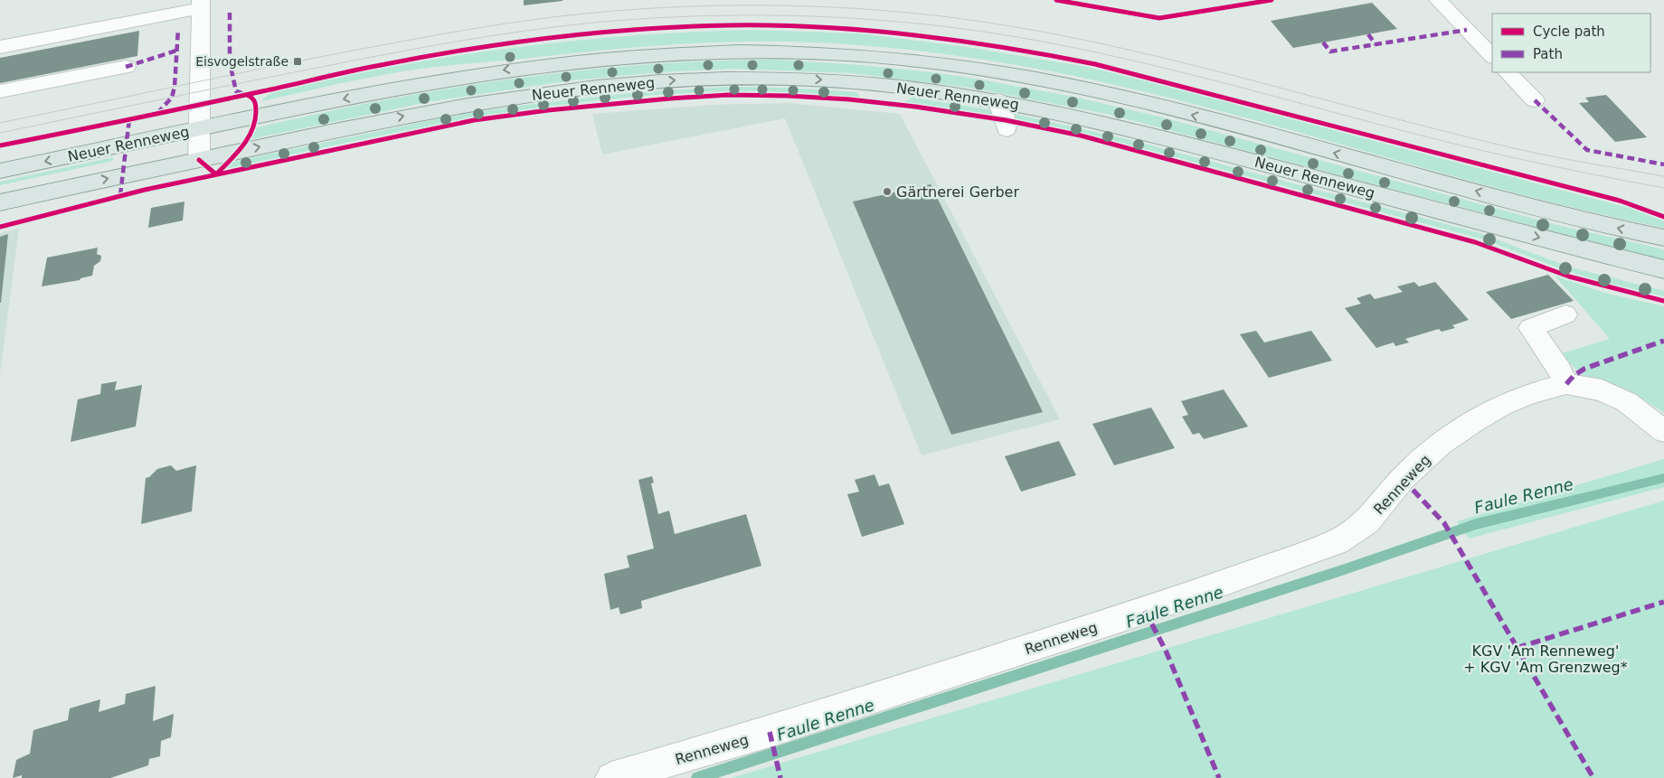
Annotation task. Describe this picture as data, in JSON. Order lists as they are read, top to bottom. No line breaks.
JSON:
{"streets":{"main road":["Neuer Renneweg"],"street":["Renneweg"]},"water":["Faule Renne"],"parks":["KGV 'Am Renneweg' + KGV 'Am Grenzweg*"],"places":{"transit":["Eisvogelstraße"],"other":["Gärtnerei Gerber"]},"legend":["Cycle path","Path"]}
